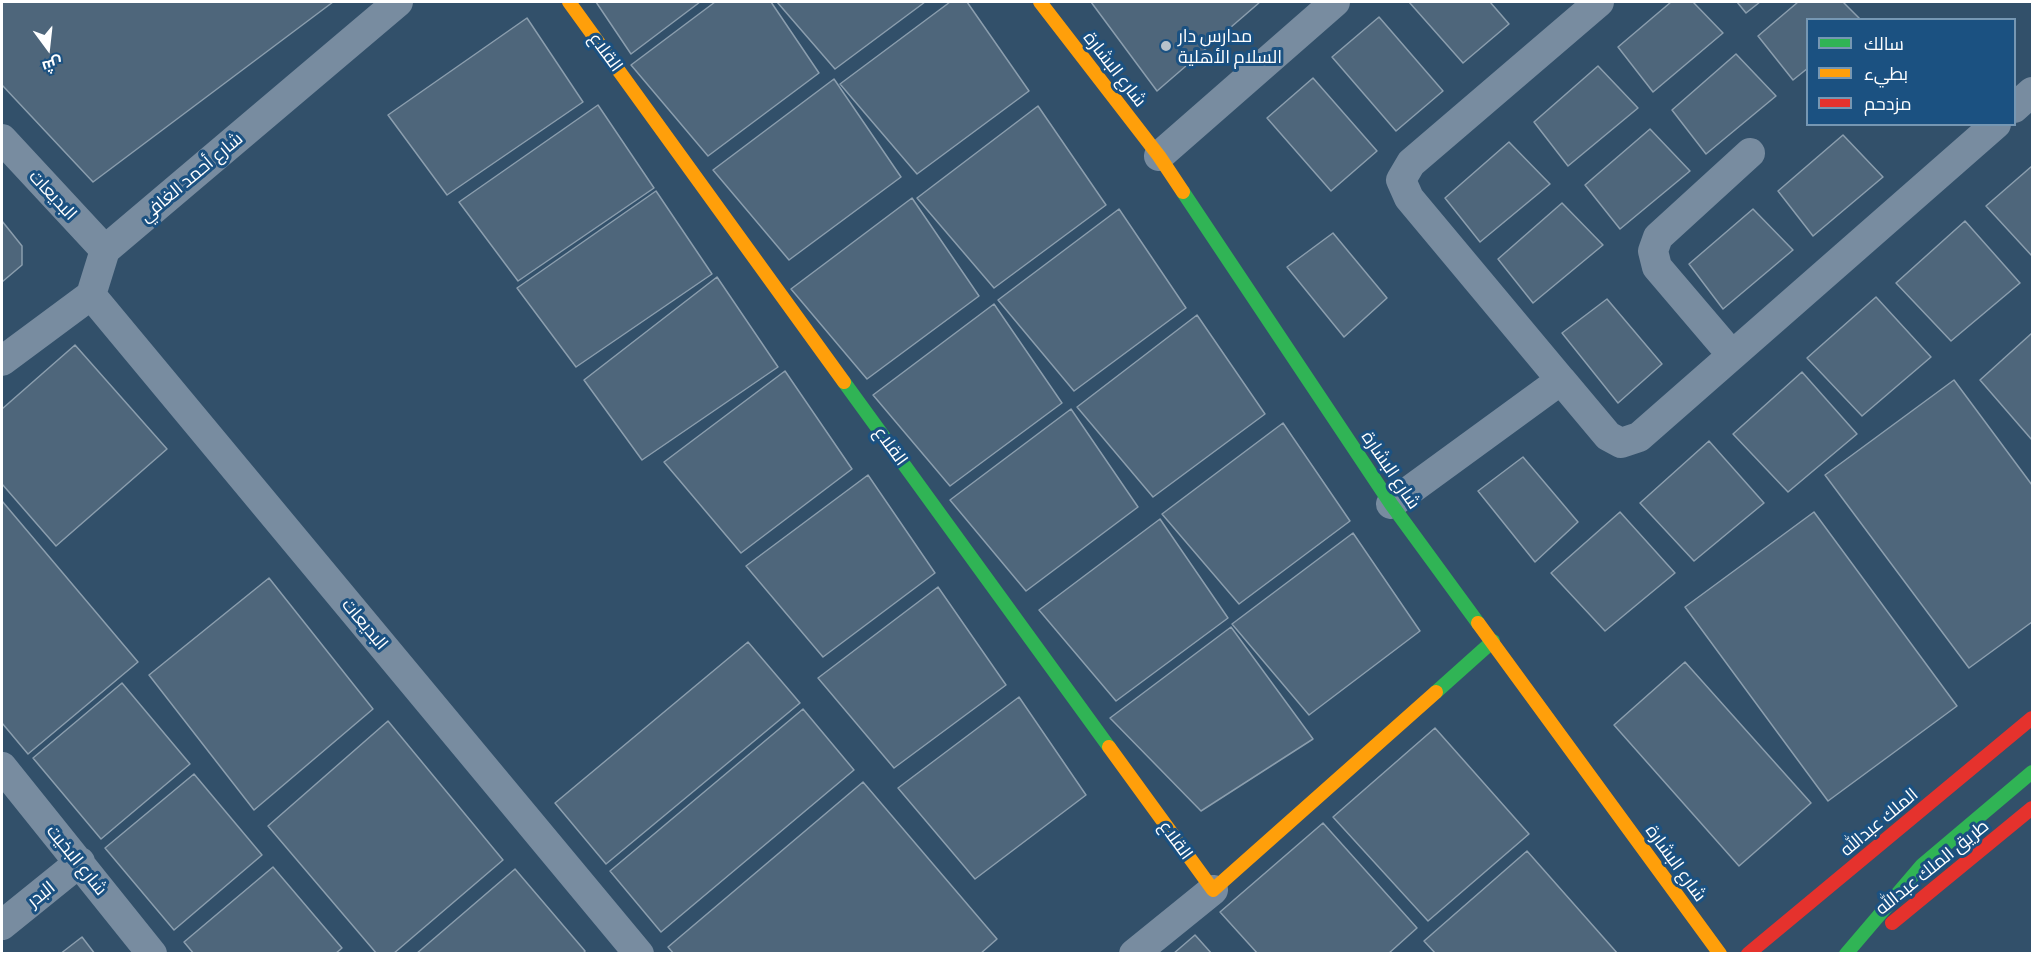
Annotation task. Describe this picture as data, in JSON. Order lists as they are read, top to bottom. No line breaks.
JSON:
{"streets":{"main road":["القلاع","شارع البشارة","الملك عبدالله","طريق الملك عبدالله"],"street":["شارع أحمد الغافي","البديعات","شارع البخيت","البدر"]},"crossings":[["شارع أحمد الغافي","البديعات"],["شارع البخيت","البدر"]],"places":["مدارس دار السلام الأهلية"],"legend":["سالك","بطيء","مزدحم"],"north":"bottom"}
